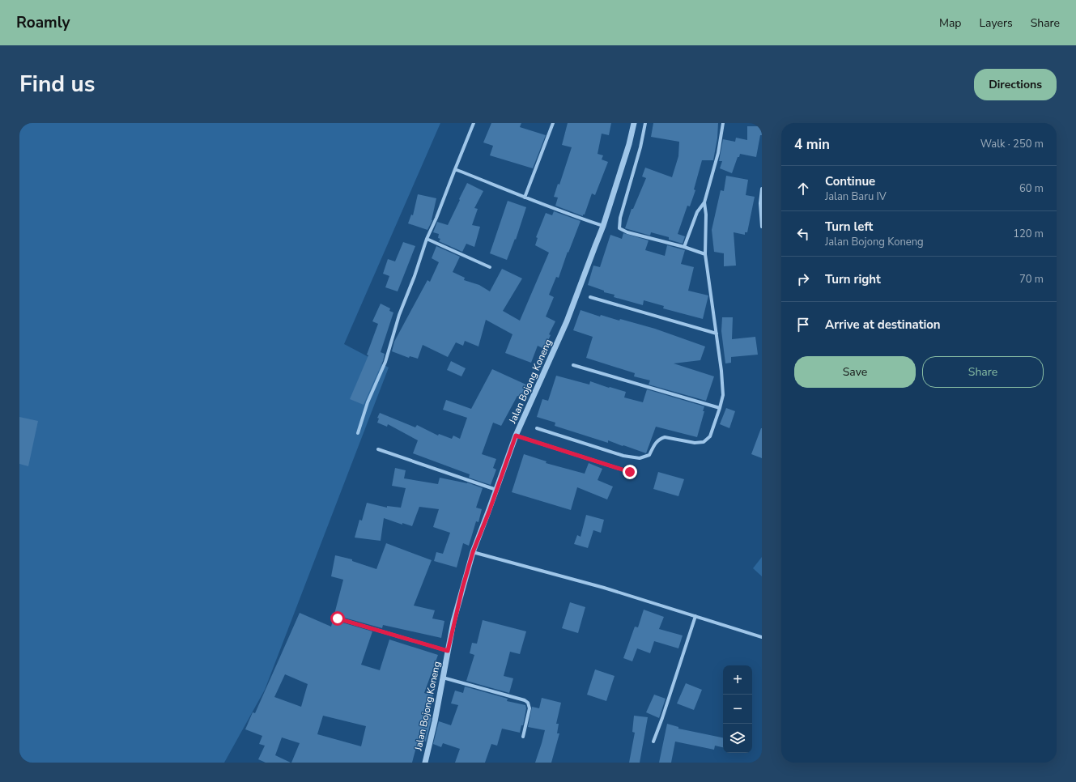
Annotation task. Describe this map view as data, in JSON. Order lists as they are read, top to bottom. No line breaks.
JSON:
{"streets":{"street":["Jalan Bojong Koneng"]},"page":{"header":"Roamly","nav":["Map","Layers","Share"],"title":"Find us","buttons":["Directions",["Save","Share"]],"heading":["4 min","Walk · 250 m"],"list":[["Continue","Jalan Baru IV","60 m"],["Turn left","Jalan Bojong Koneng","120 m"],["Turn right","70 m"],"Arrive at destination"],"map_buttons":["+","−"]}}
